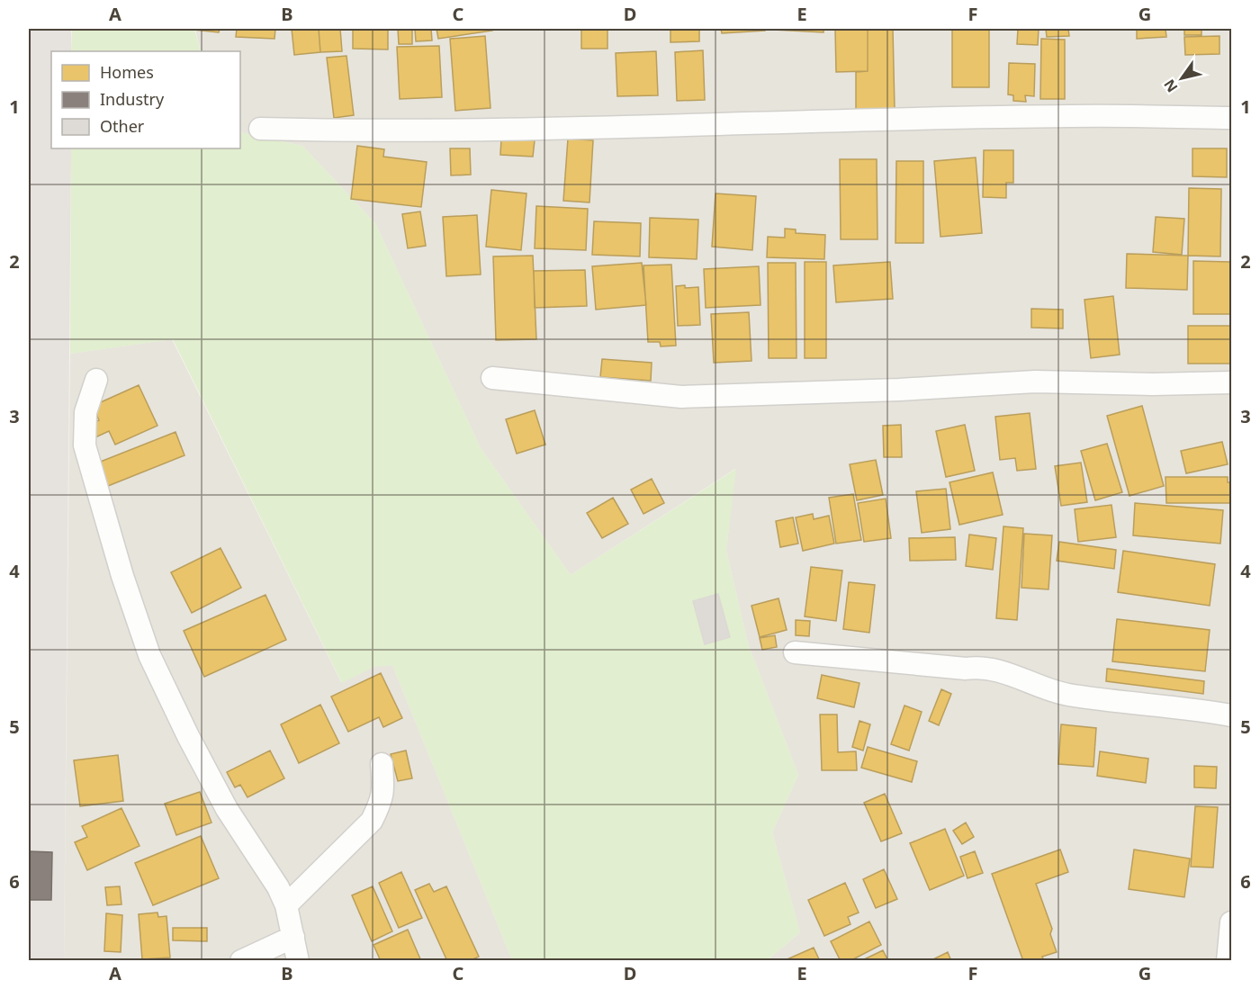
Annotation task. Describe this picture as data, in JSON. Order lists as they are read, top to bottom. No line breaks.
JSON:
{"legend":["Homes","Industry","Other"],"north":"bottom left","grid":{"columns":["A","B","C","D","E","F","G"],"rows":["1","2","3","4","5","6"]}}
